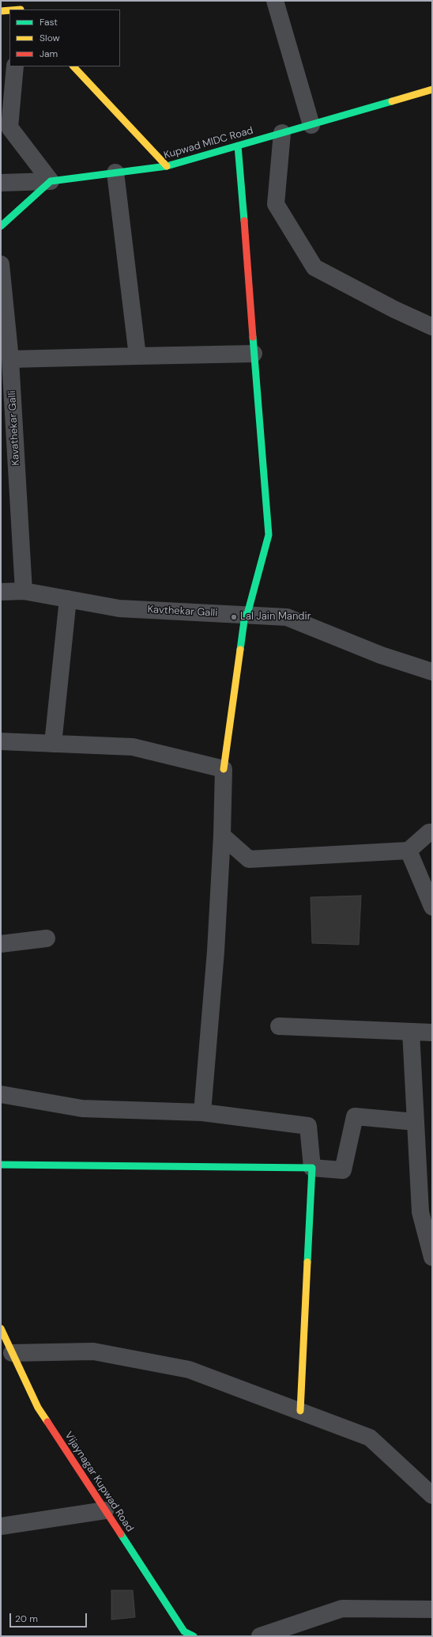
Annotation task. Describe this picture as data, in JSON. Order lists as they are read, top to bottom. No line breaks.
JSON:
{"streets":{"street":["Kupwad MIDC Road","Kavathekar Galli","Kavthekar Galli","Vijaynagar Kupwad Road"]},"crossings":[["Kavathekar Galli","Kavthekar Galli"]],"places":["Lal Jain Mandir"],"legend":["Fast","Slow","Jam"],"scale_bar":"20 m"}
